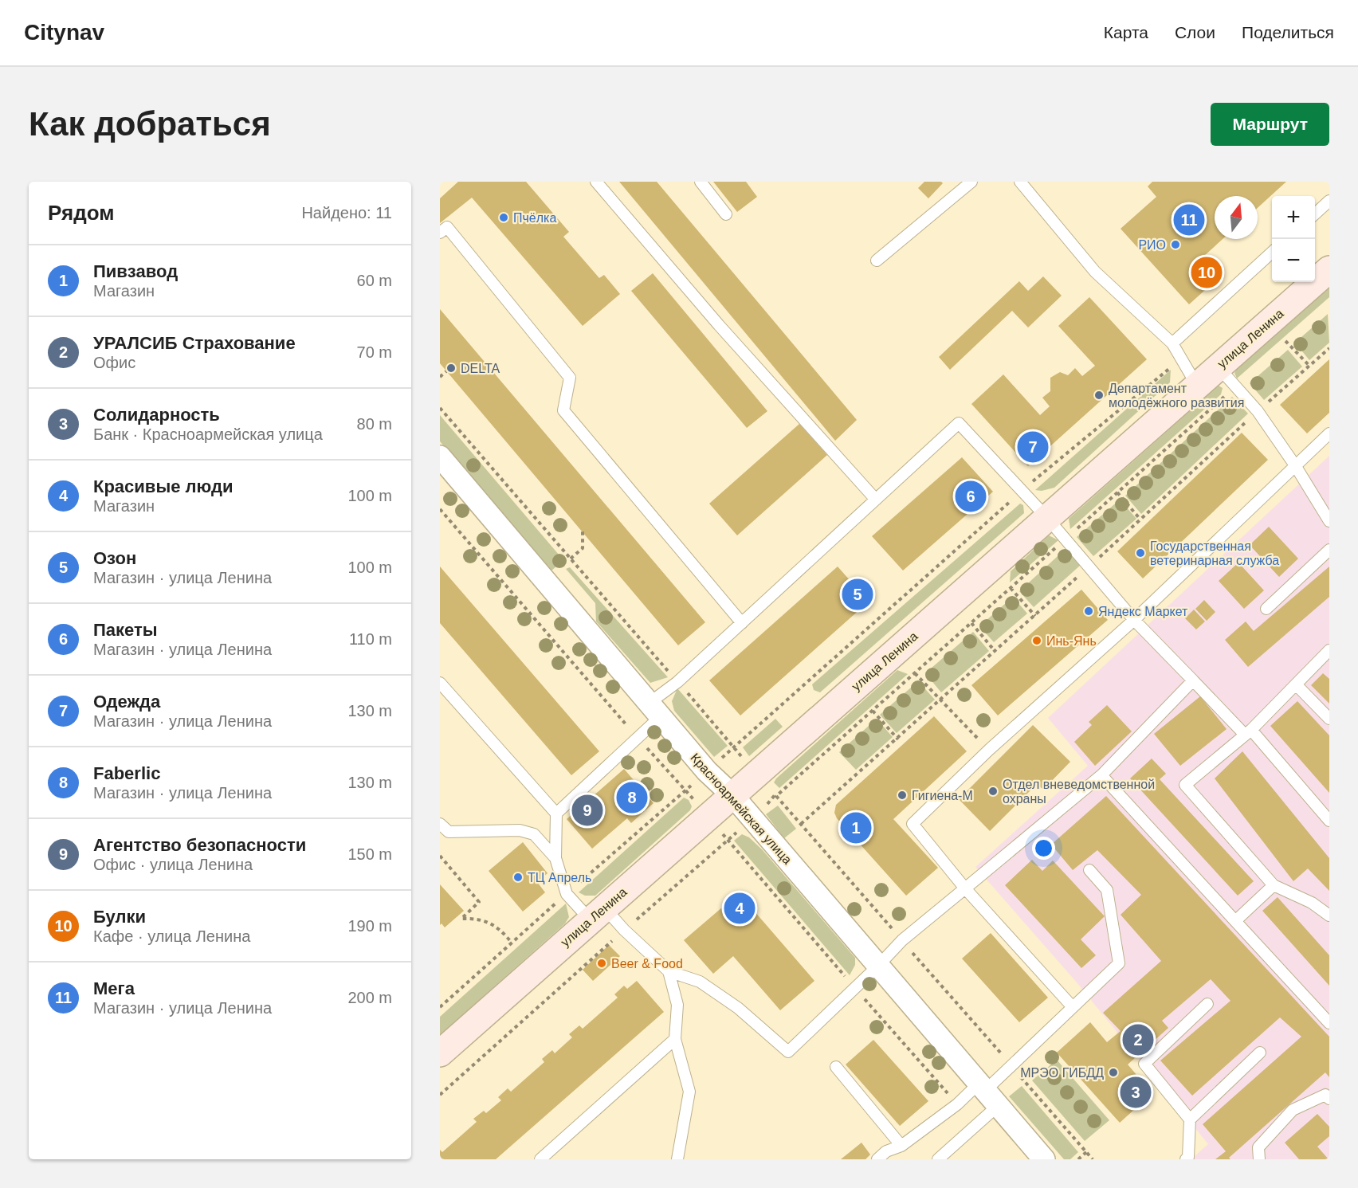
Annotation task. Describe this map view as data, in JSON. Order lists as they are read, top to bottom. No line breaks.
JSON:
{"streets":{"street":["улица Ленина","Красноармейская улица"]},"crossings":[["улица Ленина","Красноармейская улица"]],"places":["Пчёлка","РИО","DELTA","Департамент молодёжного развития","Государственная ветеринарная служба","Яндекс Маркет","Инь-Янь","Отдел вневедомственной охраны","Гигиена-М","ТЦ Апрель","Beer & Food","МРЭО ГИБДД"],"north":"top","page":{"header":"Citynav","nav":["Карта","Слои","Поделиться"],"buttons":"Маршрут","title":"Как добраться","heading":["Рядом","Найдено: 11"],"map_buttons":["+","−"],"pins":["11","10","7","6","5","8","9","1","4","2","3"],"list":[{"mark":"1","name":"Пивзавод","note":"Магазин","value":"60 m"},{"mark":"2","name":"УРАЛСИБ Страхование","note":"Офис","value":"70 m"},{"mark":"3","name":"Солидарность","note":"Банк · Красноармейская улица","value":"80 m"},{"mark":"4","name":"Красивые люди","note":"Магазин","value":"100 m"},{"mark":"5","name":"Озон","note":"Магазин · улица Ленина","value":"100 m"},{"mark":"6","name":"Пакеты","note":"Магазин · улица Ленина","value":"110 m"},{"mark":"7","name":"Одежда","note":"Магазин · улица Ленина","value":"130 m"},{"mark":"8","name":"Faberlic","note":"Магазин · улица Ленина","value":"130 m"},{"mark":"9","name":"Агентство безопасности","note":"Офис · улица Ленина","value":"150 m"},{"mark":"10","name":"Булки","note":"Кафе · улица Ленина","value":"190 m"},{"mark":"11","name":"Мега","note":"Магазин · улица Ленина","value":"200 m"}]}}
